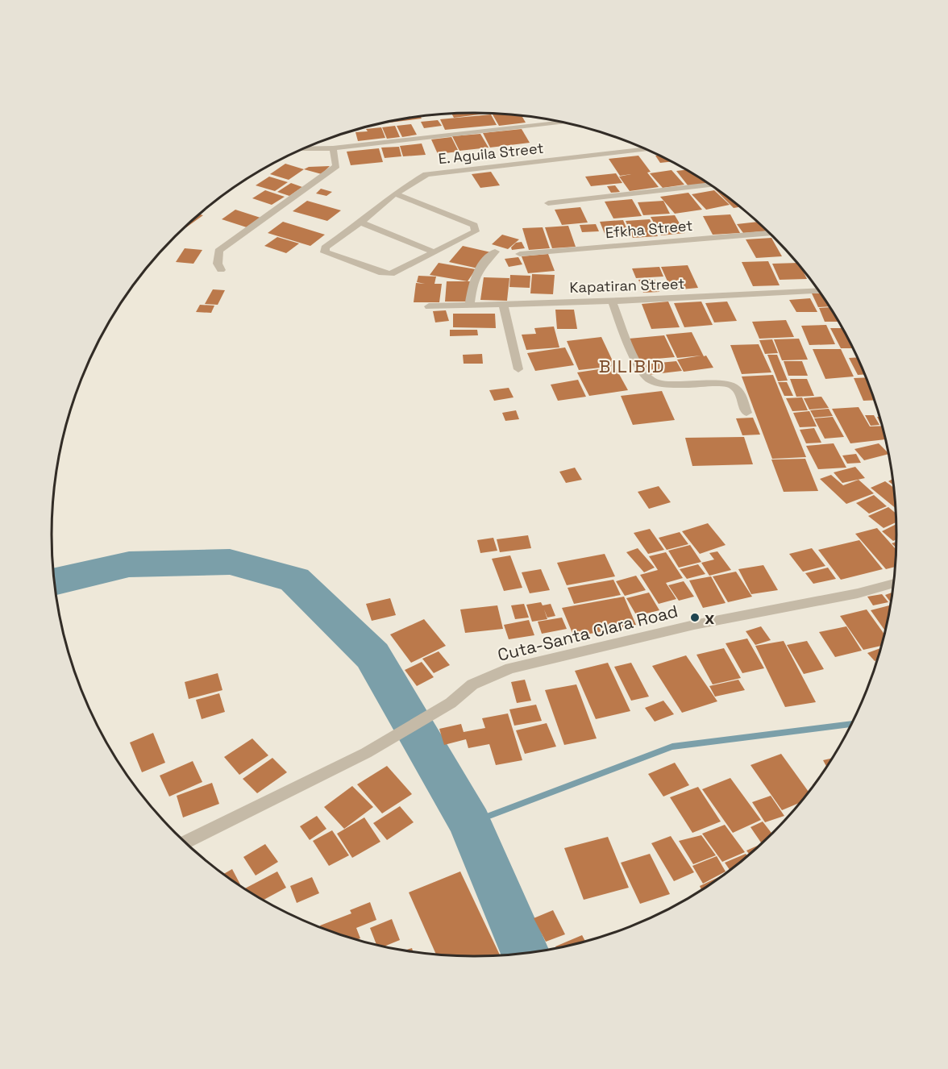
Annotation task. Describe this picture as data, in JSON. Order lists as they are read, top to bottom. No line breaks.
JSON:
{"streets":{"street":["E. Aguila Street","Efkha Street","Kapatiran Street","Cuta-Santa Clara Road"]},"districts":["BILIBID"],"places":["x"]}
